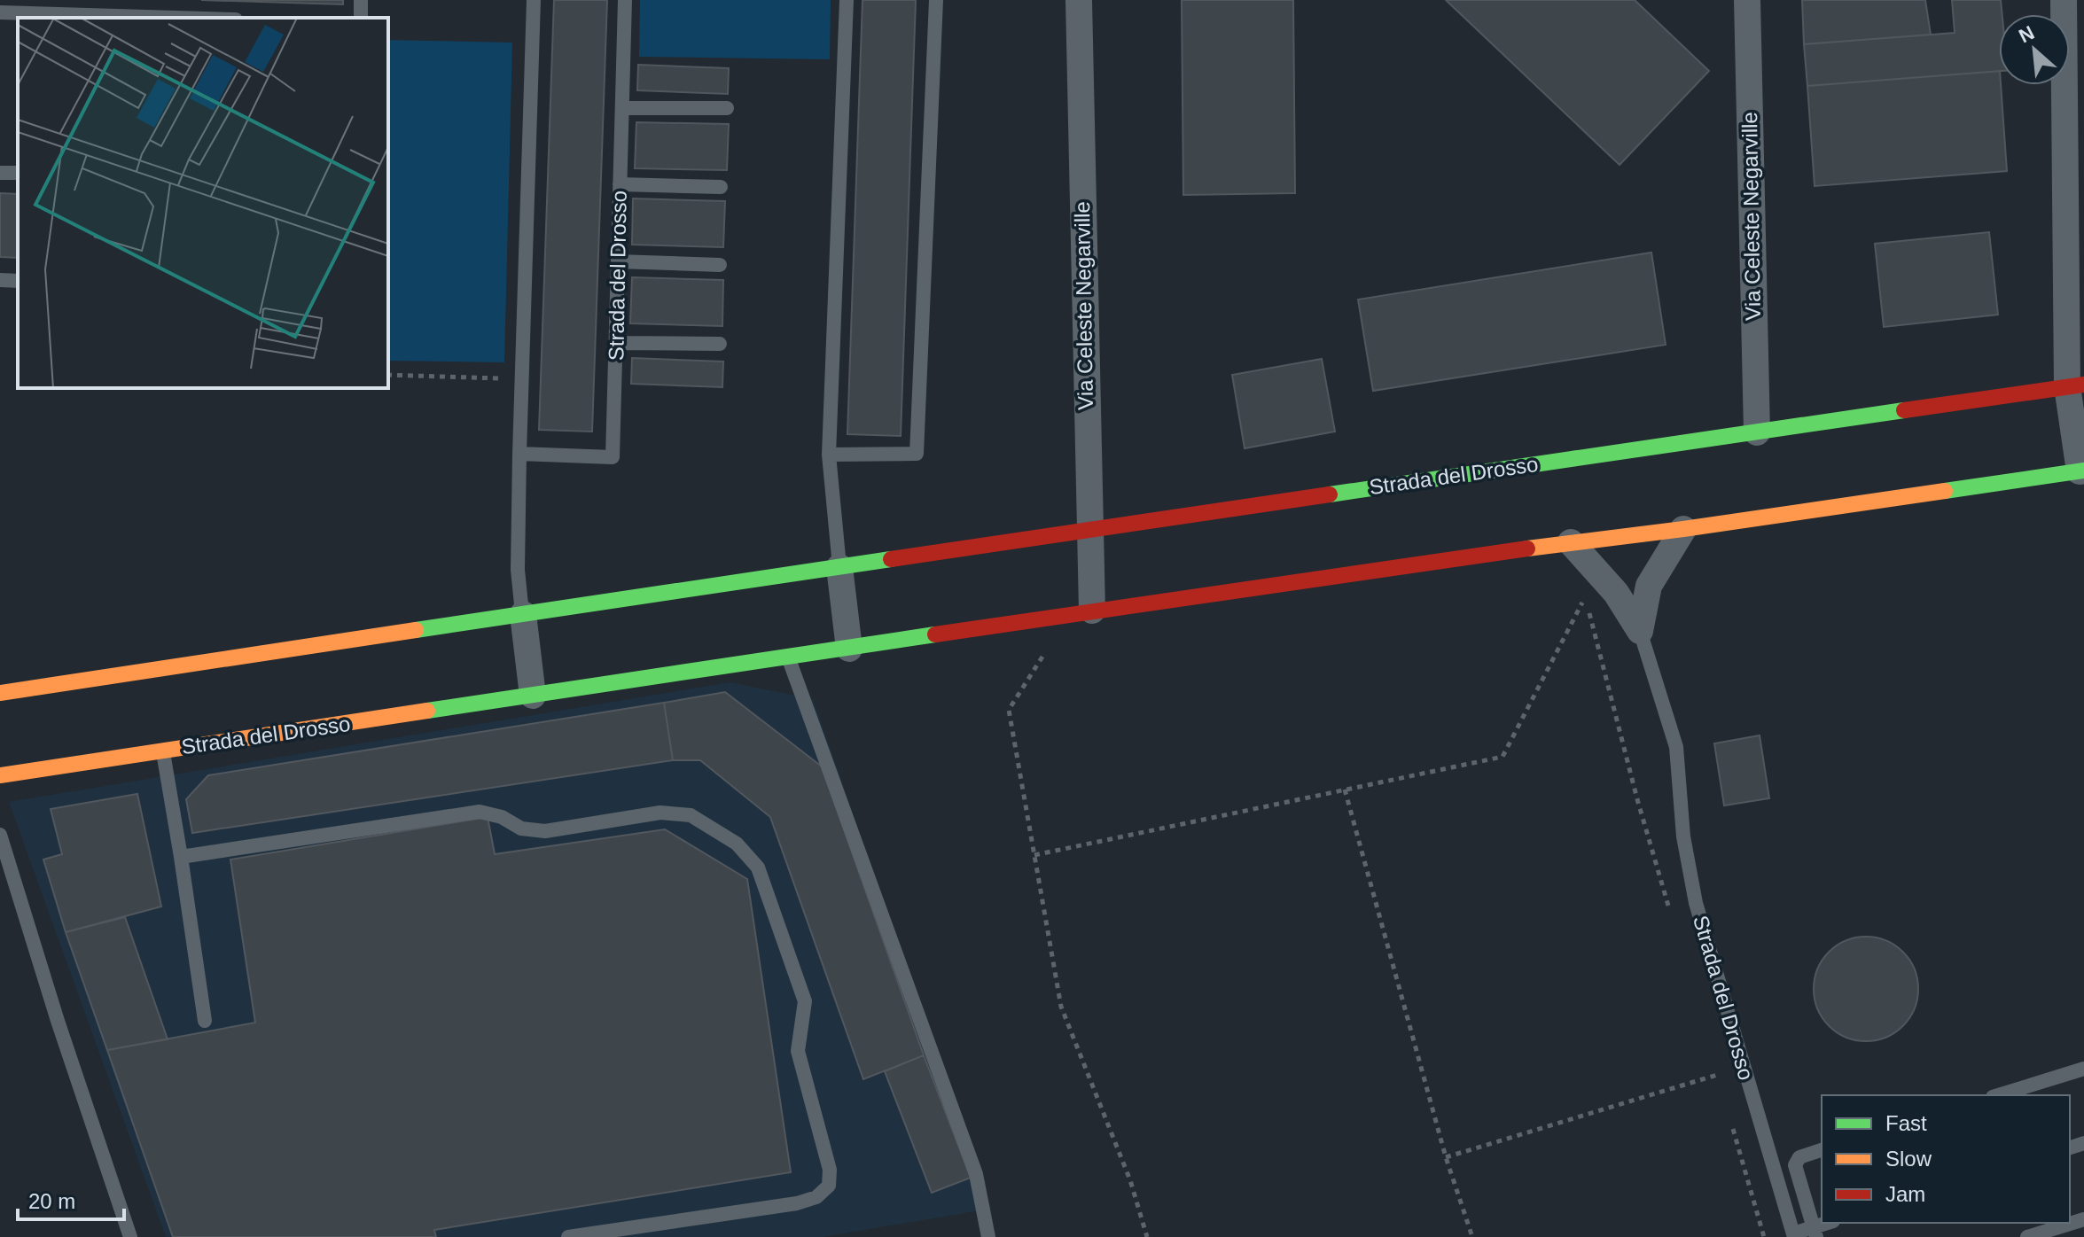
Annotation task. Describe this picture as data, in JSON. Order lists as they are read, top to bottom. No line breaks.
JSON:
{"streets":{"street":["Via Celeste Negarville","Strada del Drosso"]},"crossings":[["Via Celeste Negarville","Strada del Drosso"]],"legend":["Fast","Slow","Jam"],"scale_bar":"20 m","north":"top left"}
